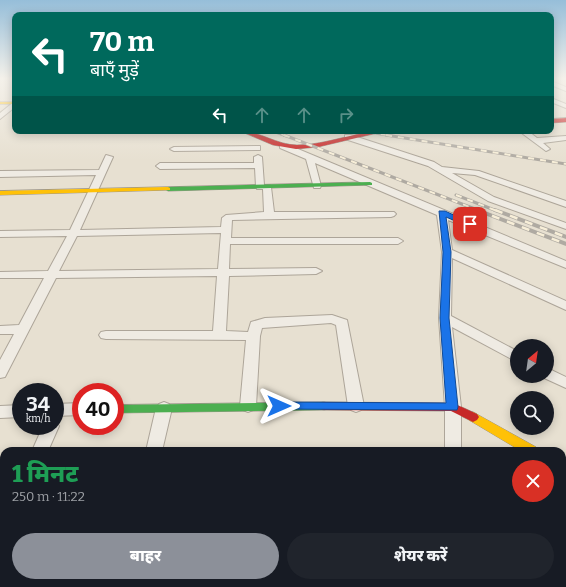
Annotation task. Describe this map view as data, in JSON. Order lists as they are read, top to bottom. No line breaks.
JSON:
{"north":"top right","page":{"turn":["70 m","बाएँ मुड़ें"],"speed":"34 km/h","limit":"40","heading":["1 मिनट","250 m · 11:22"],"buttons":["बाहर","शेयर करें"]}}
